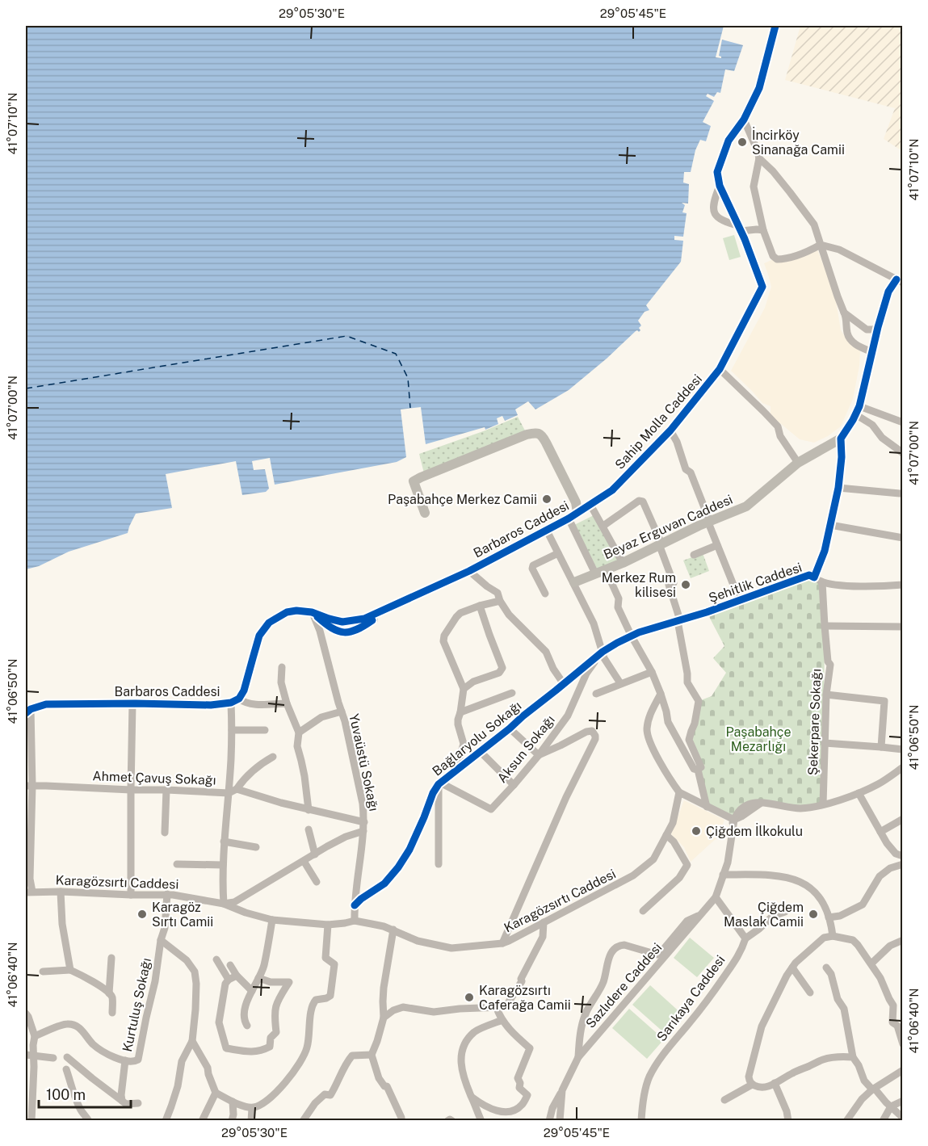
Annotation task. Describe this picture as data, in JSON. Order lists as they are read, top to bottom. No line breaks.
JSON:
{"streets":{"main road":["Sahip Molla Caddesi","Beyaz Erguvan Caddesi","Barbaros Caddesi"],"street":["Şehitlik Caddesi","Şekerpare Sokağı","Bağlaryolu Sokağı","Aksun Sokağı","Yuvaüstü Sokağı","Ahmet Çavuş Sokağı","Karagözsırtı Caddesi","Sazlıdere Caddesi","Sarıkaya Caddesi","Kurtuluş Sokağı"]},"crossings":[["Sahip Molla Caddesi","Barbaros Caddesi"],["Beyaz Erguvan Caddesi","Şehitlik Caddesi"],["Barbaros Caddesi","Yuvaüstü Sokağı"],["Şehitlik Caddesi","Bağlaryolu Sokağı"],["Şehitlik Caddesi","Aksun Sokağı"],["Bağlaryolu Sokağı","Aksun Sokağı"],["Bağlaryolu Sokağı","Yuvaüstü Sokağı"],["Yuvaüstü Sokağı","Karagözsırtı Caddesi"],["Karagözsırtı Caddesi","Kurtuluş Sokağı"]],"parks":["Paşabahçe Mezarlığı"],"places":["İncirköy Sinanağa Camii","Paşabahçe Merkez Camii","Merkez Rum kilisesi","Çiğdem İlkokulu","Karagöz Sırtı Camii","Çiğdem Maslak Camii","Karagözsırtı Caferağa Camii"],"scale_bar":"100 m","coordinates":["29°05'30\"E","29°05'45\"E","41°07'10\"N","41°07'00\"N","41°06'50\"N","41°06'40\"N"]}
